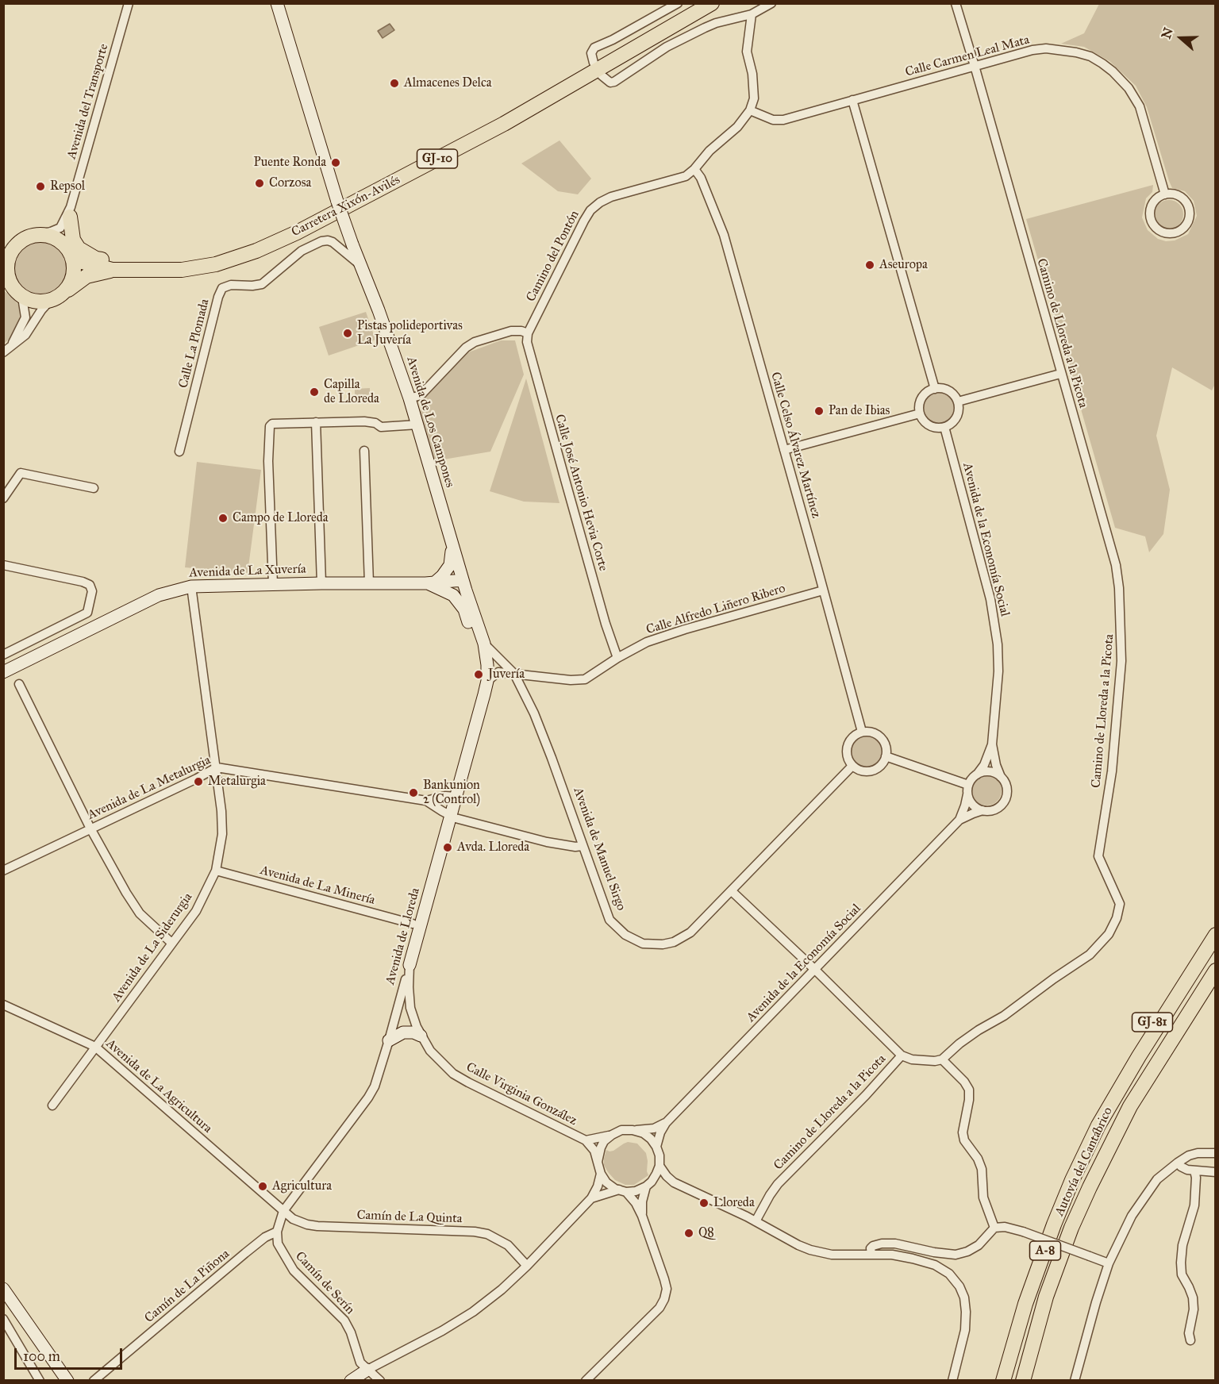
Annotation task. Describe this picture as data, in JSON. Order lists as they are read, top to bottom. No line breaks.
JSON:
{"streets":{"highway":["GJ-10","Carretera Xixón-Avilés","GJ-81","Autovía del Cantábrico","A-8"],"street":["Calle Carmen Leal Mata","Avenida del Transporte","Camino del Pontón","Camino de Lloreda a la Picota","Calle La Plomada","Avenida de Los Campones","Calle Celso Álvarez Martínez","Calle José Antonio Hevia Corte","Avenida de la Economía Social","Avenida de La Xuvería","Calle Alfredo Liñero Ribero","Avenida de La Metalurgia","Avenida de Manuel Sirgo","Avenida de La Minería","Avenida de Lloreda","Avenida de La Siderurgia","Avenida de La Agricultura","Calle Virginia González","Camín de La Quinta","Camín de Serín","Camín de La Piñona"]},"crossings":[["Calle Carmen Leal Mata","Camino del Pontón"],["Calle Carmen Leal Mata","Camino de Lloreda a la Picota"],["GJ-10","Carretera Xixón-Avilés"],["Camino del Pontón","Calle Celso Álvarez Martínez"],["Camino del Pontón","Calle José Antonio Hevia Corte"],["Calle La Plomada","Avenida de Los Campones"],["Avenida de Los Campones","Avenida de La Xuvería"],["Avenida de Los Campones","Avenida de Manuel Sirgo"],["Calle Celso Álvarez Martínez","Calle Alfredo Liñero Ribero"],["Calle Celso Álvarez Martínez","Avenida de Manuel Sirgo"],["Calle José Antonio Hevia Corte","Calle Alfredo Liñero Ribero"],["Avenida de la Economía Social","Calle Virginia González"],["Avenida de La Xuvería","Avenida de Manuel Sirgo"],["Avenida de La Xuvería","Avenida de Lloreda"],["Avenida de La Xuvería","Avenida de La Siderurgia"],["Calle Alfredo Liñero Ribero","Avenida de Manuel Sirgo"],["Avenida de La Metalurgia","Avenida de La Siderurgia"],["Avenida de Manuel Sirgo","Avenida de Lloreda"],["Avenida de La Minería","Avenida de La Siderurgia"],["Avenida de Lloreda","Avenida de La Agricultura"],["Avenida de Lloreda","Calle Virginia González"],["Avenida de Lloreda","Camín de La Quinta"],["Avenida de La Siderurgia","Avenida de La Agricultura"],["GJ-81","Autovía del Cantábrico"],["Avenida de La Agricultura","Camín de La Quinta"],["Camín de Serín","Camín de La Piñona"]],"places":["Almacenes Delca","Puente Ronda","Corzosa","Repsol","Aseuropa","Pistas polideportivas La Juvería","Capilla de Lloreda","Pan de Ibias","Campo de Lloreda","Juvería","Metalurgia","Bankunion 2 (Control)","Avda. Lloreda","Agricultura","Lloreda","Q8"],"scale_bar":"100 m","north":"left"}
